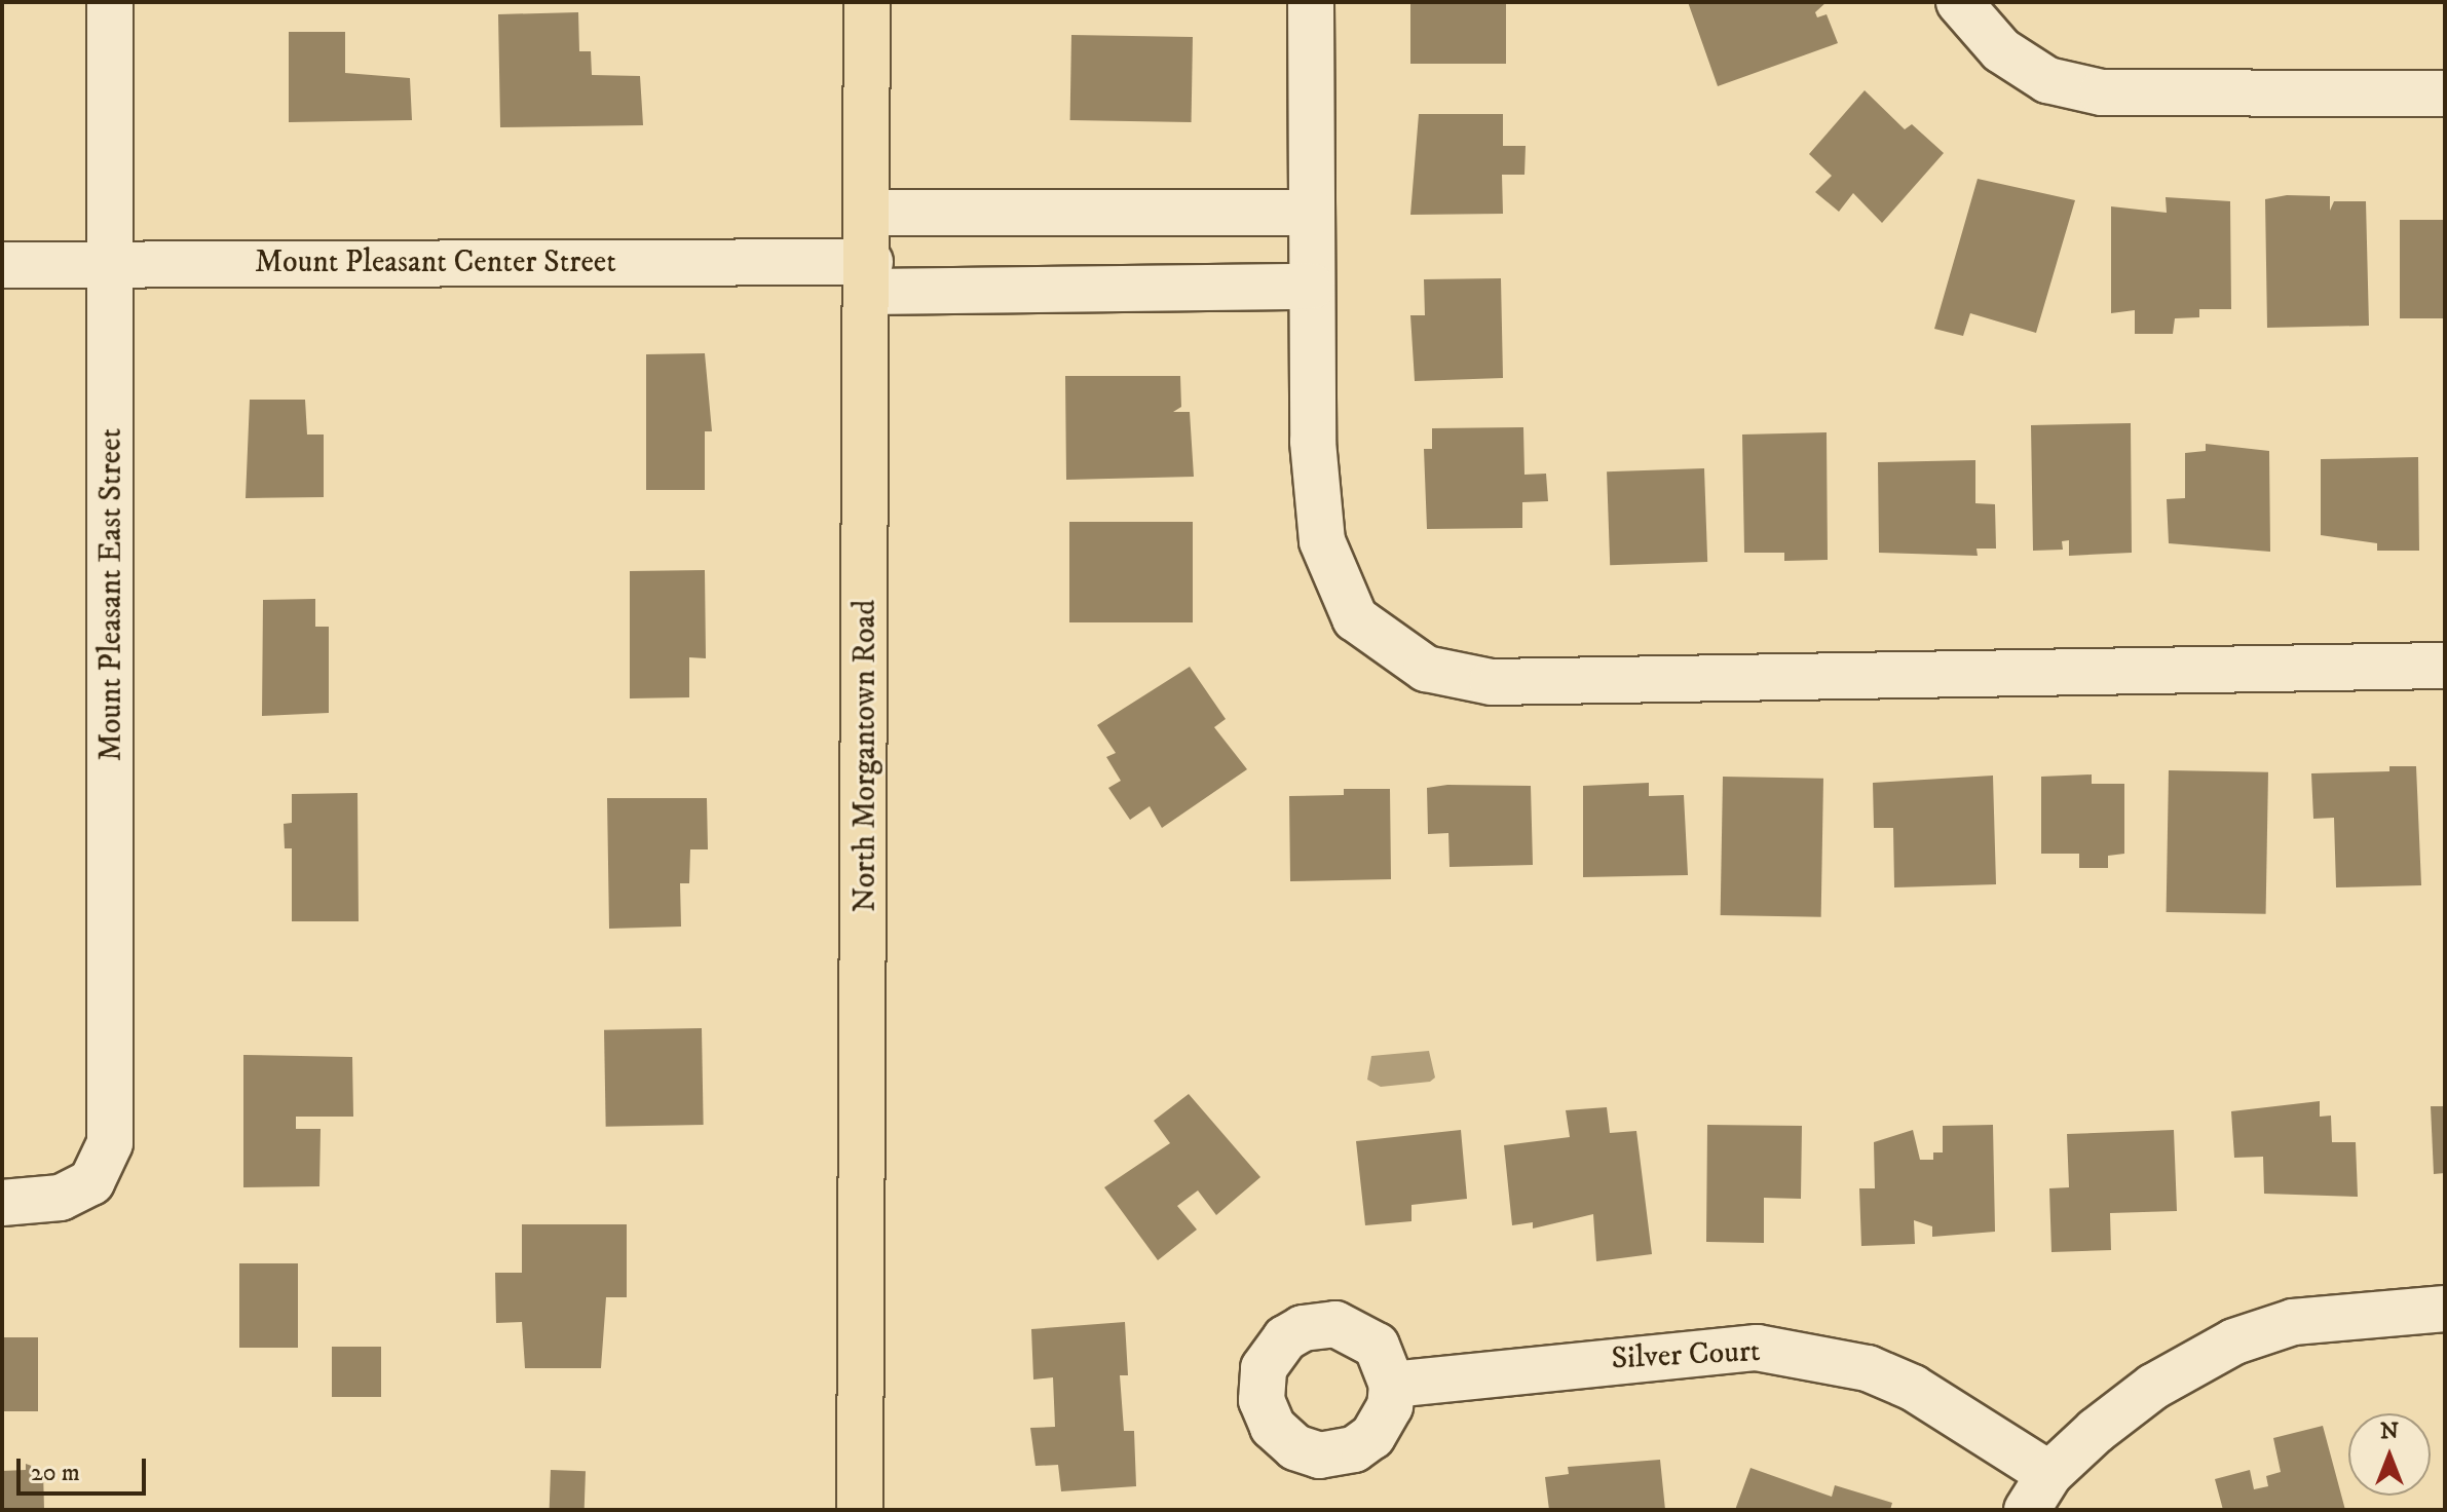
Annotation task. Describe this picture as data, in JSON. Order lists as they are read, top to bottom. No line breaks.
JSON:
{"streets":{"main road":["North Morgantown Road"],"street":["Mount Pleasant Center Street","Mount Pleasant East Street","Silver Court"]},"crossings":[["Mount Pleasant Center Street","Mount Pleasant East Street"],["Mount Pleasant Center Street","North Morgantown Road"]],"scale_bar":"20 m","north":"top"}
